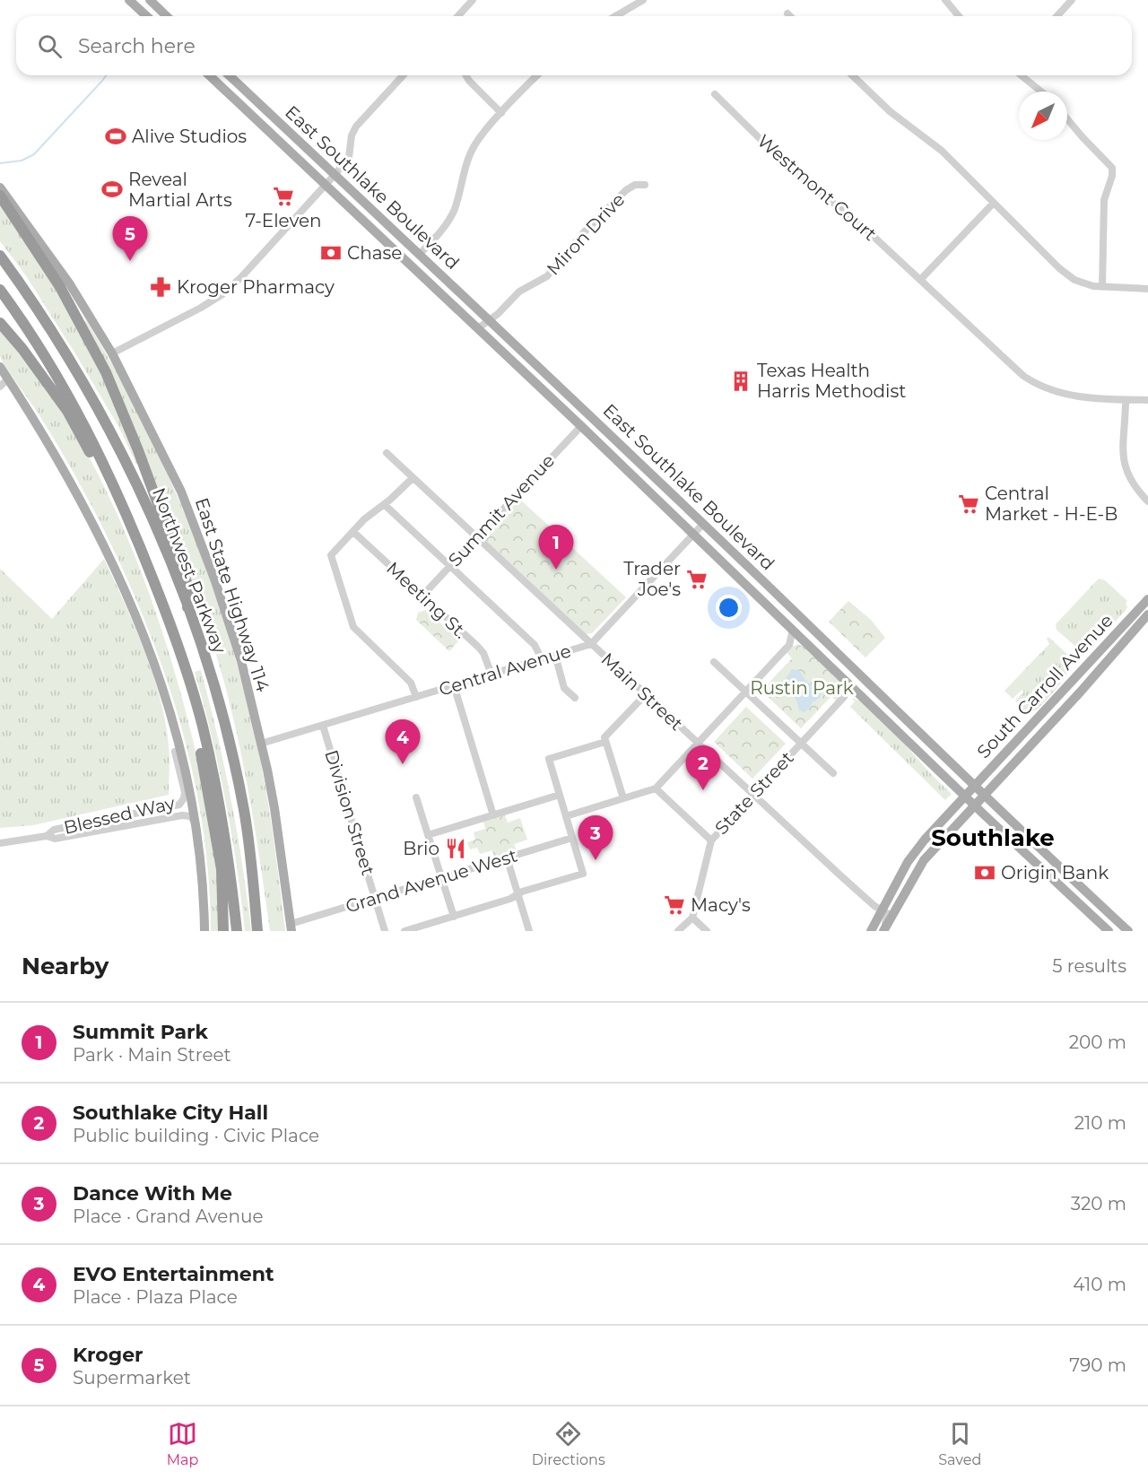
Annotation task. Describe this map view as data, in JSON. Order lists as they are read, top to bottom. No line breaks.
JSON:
{"streets":{"highway":["Northwest Parkway"],"main road":["East Southlake Boulevard","East State Highway 114","South Carroll Avenue"],"street":["Westmont Court","Miron Drive","Summit Avenue","Meeting St.","Central Avenue","Main Street","State Street","Division Street","Blessed Way","Grand Avenue West"]},"crossings":[["East Southlake Boulevard","Miron Drive"],["East Southlake Boulevard","Summit Avenue"],["East Southlake Boulevard","Central Avenue"],["East Southlake Boulevard","South Carroll Avenue"],["Summit Avenue","Meeting St."],["Summit Avenue","Main Street"],["East State Highway 114","Central Avenue"],["East State Highway 114","Grand Avenue West"],["Meeting St.","Central Avenue"],["Central Avenue","Main Street"],["Central Avenue","Division Street"],["South Carroll Avenue","Main Street"],["Main Street","State Street"],["Division Street","Grand Avenue West"]],"districts":["Southlake"],"parks":["Rustin Park"],"places":{"sports":["Alive Studios","Reveal Martial Arts"],"supermarket":["7-Eleven","Central Market - H-E-B","Trader Joe's","Macy's"],"bank":["Chase","Origin Bank"],"pharmacy":["Kroger Pharmacy"],"building":["Texas Health Harris Methodist"],"restaurant":["Brio"]},"north":"bottom left","page":{"search":"Search here","pins":["5","1","4","2","3"],"heading":["Nearby","5 results"],"list":[{"mark":"1","name":"Summit Park","note":"Park · Main Street","value":"200 m"},{"mark":"2","name":"Southlake City Hall","note":"Public building · Civic Place","value":"210 m"},{"mark":"3","name":"Dance With Me","note":"Place · Grand Avenue","value":"320 m"},{"mark":"4","name":"EVO Entertainment","note":"Place · Plaza Place","value":"410 m"},{"mark":"5","name":"Kroger","note":"Supermarket","value":"790 m"}],"nav":["Map","Directions","Saved"]}}
